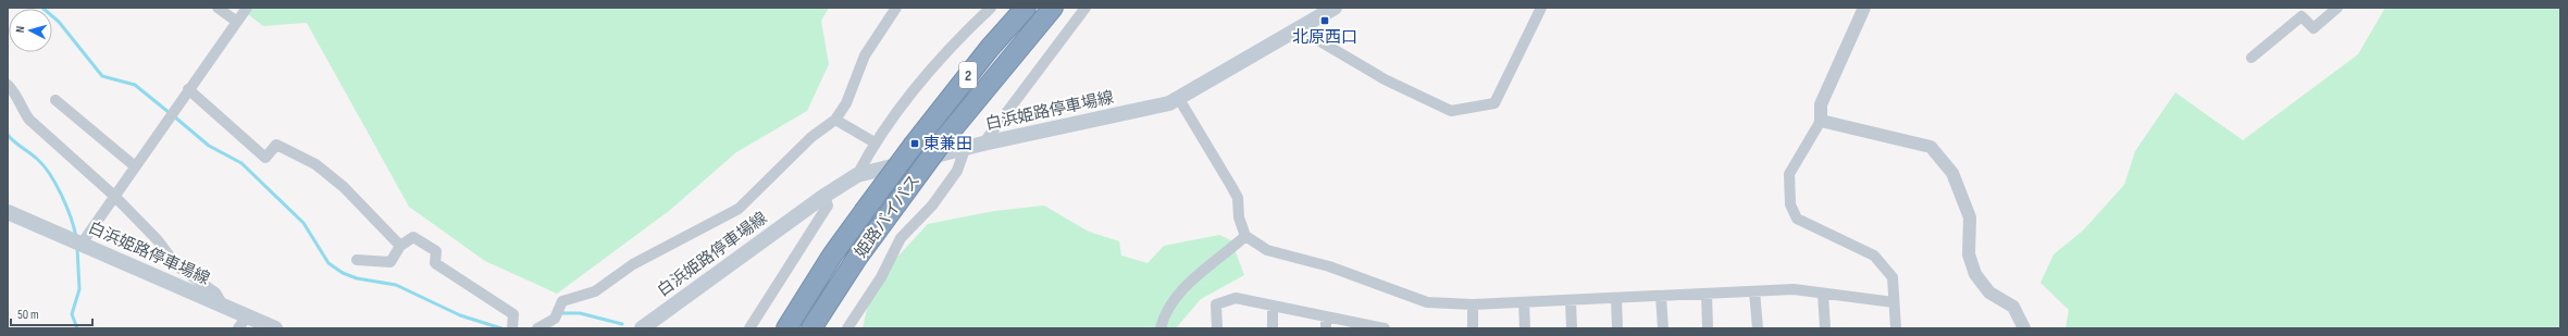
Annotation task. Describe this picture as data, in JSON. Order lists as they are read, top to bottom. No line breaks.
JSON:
{"streets":{"highway":["2","姫路バイパス"],"main road":["白浜姫路停車場線"]},"places":{"transit":["北原西口","東兼田"]},"scale_bar":"50 m","north":"left"}
